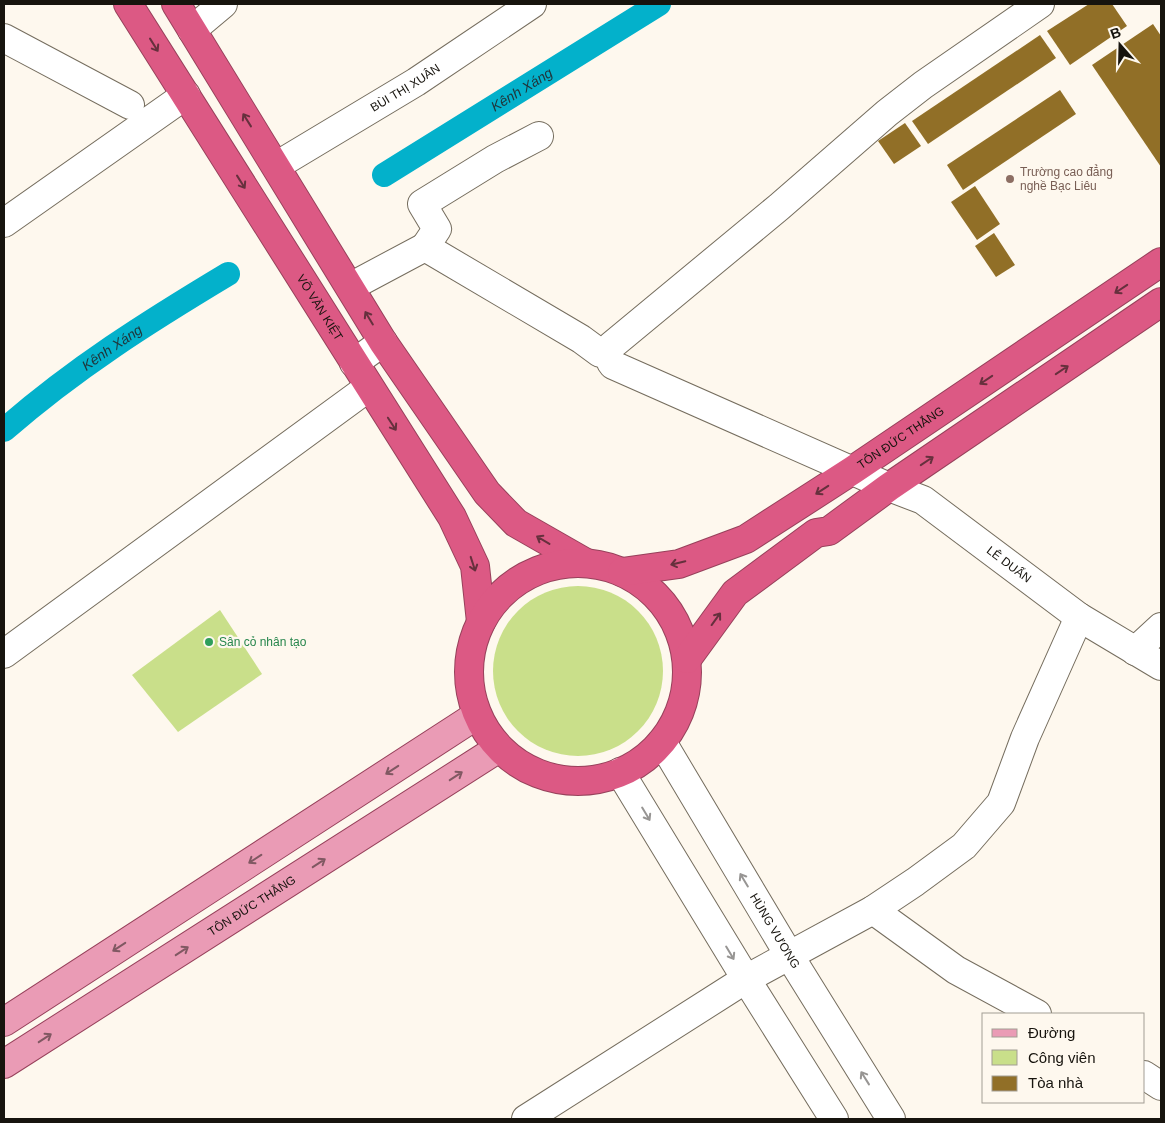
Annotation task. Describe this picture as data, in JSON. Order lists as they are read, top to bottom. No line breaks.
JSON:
{"streets":{"highway":["VÕ VĂN KIỆT","TÔN ĐỨC THẮNG"],"street":["BÙI THỊ XUÂN","LÊ DUẨN","HÙNG VƯƠNG"]},"crossings":[["VÕ VĂN KIỆT","TÔN ĐỨC THẮNG"],["TÔN ĐỨC THẮNG","LÊ DUẨN"],["TÔN ĐỨC THẮNG","HÙNG VƯƠNG"]],"water":["Kênh Xáng"],"places":["Trường cao đẳng nghề Bạc Liêu","Sân cỏ nhân tạo"],"legend":["Đường","Công viên","Tòa nhà"],"north":"top"}
